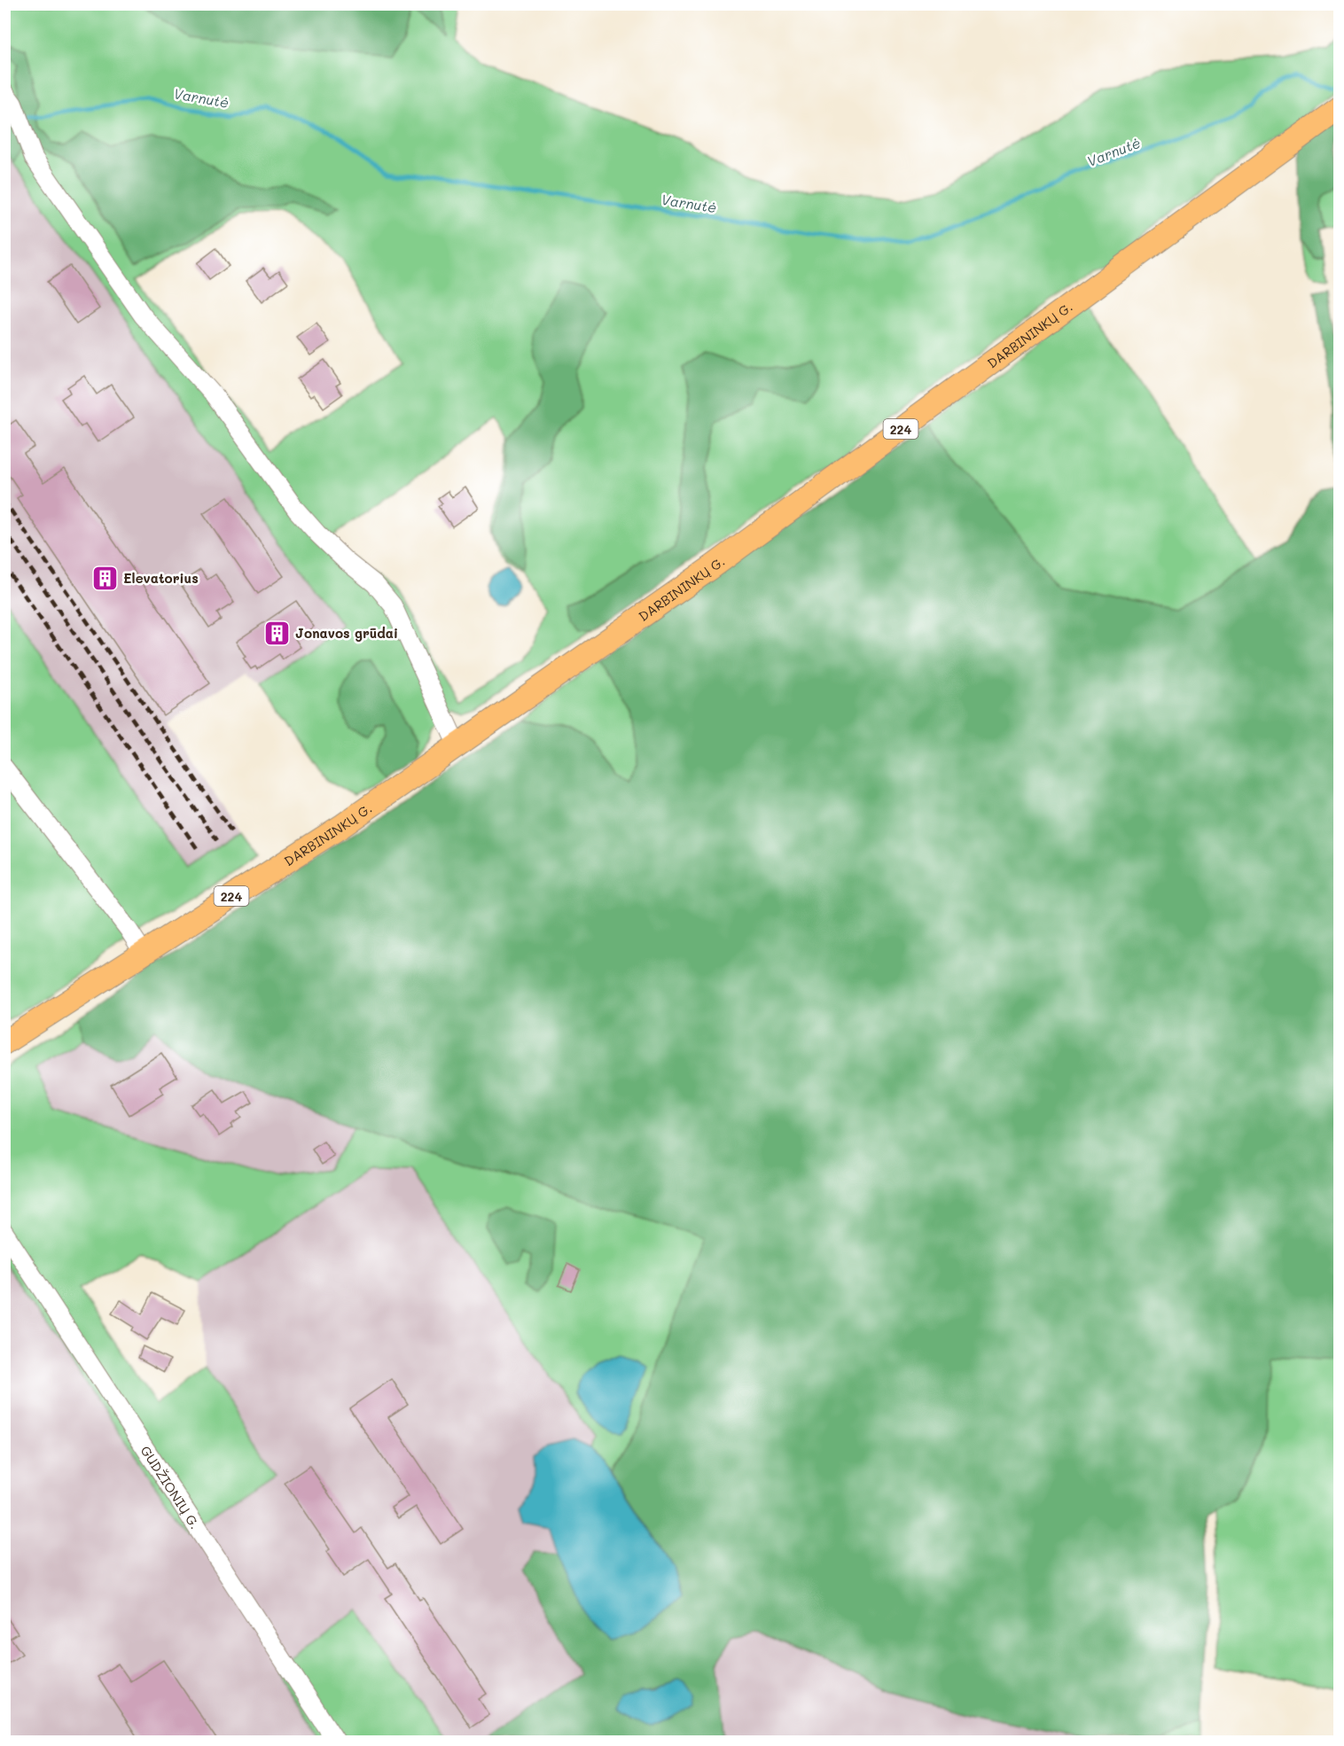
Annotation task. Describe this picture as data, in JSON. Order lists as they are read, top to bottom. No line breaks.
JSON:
{"streets":{"main road":["DARBININKŲ G.","224"],"street":["GUDŽIONIŲ G."]},"water":["Varnutė"],"places":{"building":["Elevatorius","Jonavos grūdai"]}}
